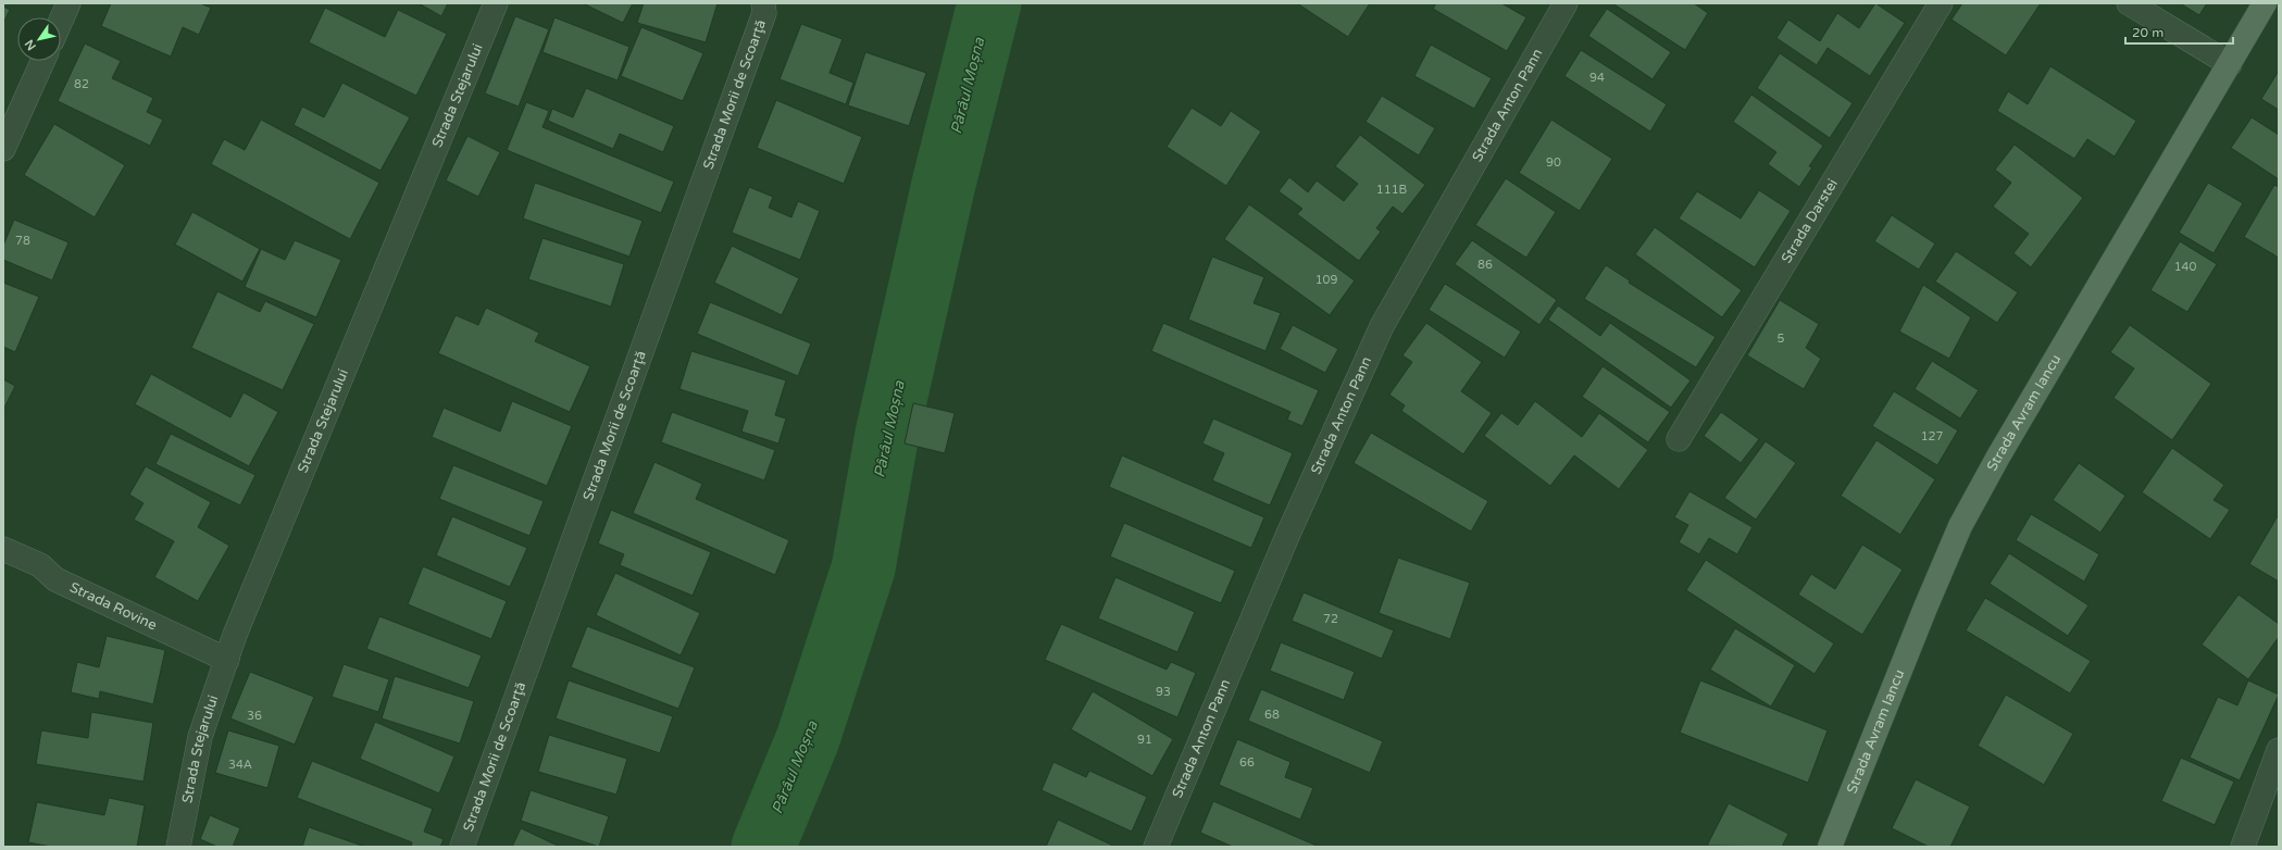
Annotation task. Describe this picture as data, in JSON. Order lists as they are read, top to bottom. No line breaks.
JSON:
{"streets":{"main road":["Strada Avram Iancu"],"street":["Strada Morii de Scoarţă","Strada Stejarului","Strada Anton Pann","Strada Darstei","Strada Rovine"]},"crossings":[["Strada Stejarului","Strada Rovine"]],"water":["Pârâul Moșna"],"house_numbers":["94","82","90","111B","78","86","140","109","5","127","72","93","68","36","91","66","34A"],"scale_bar":"20 m","north":"bottom left"}
